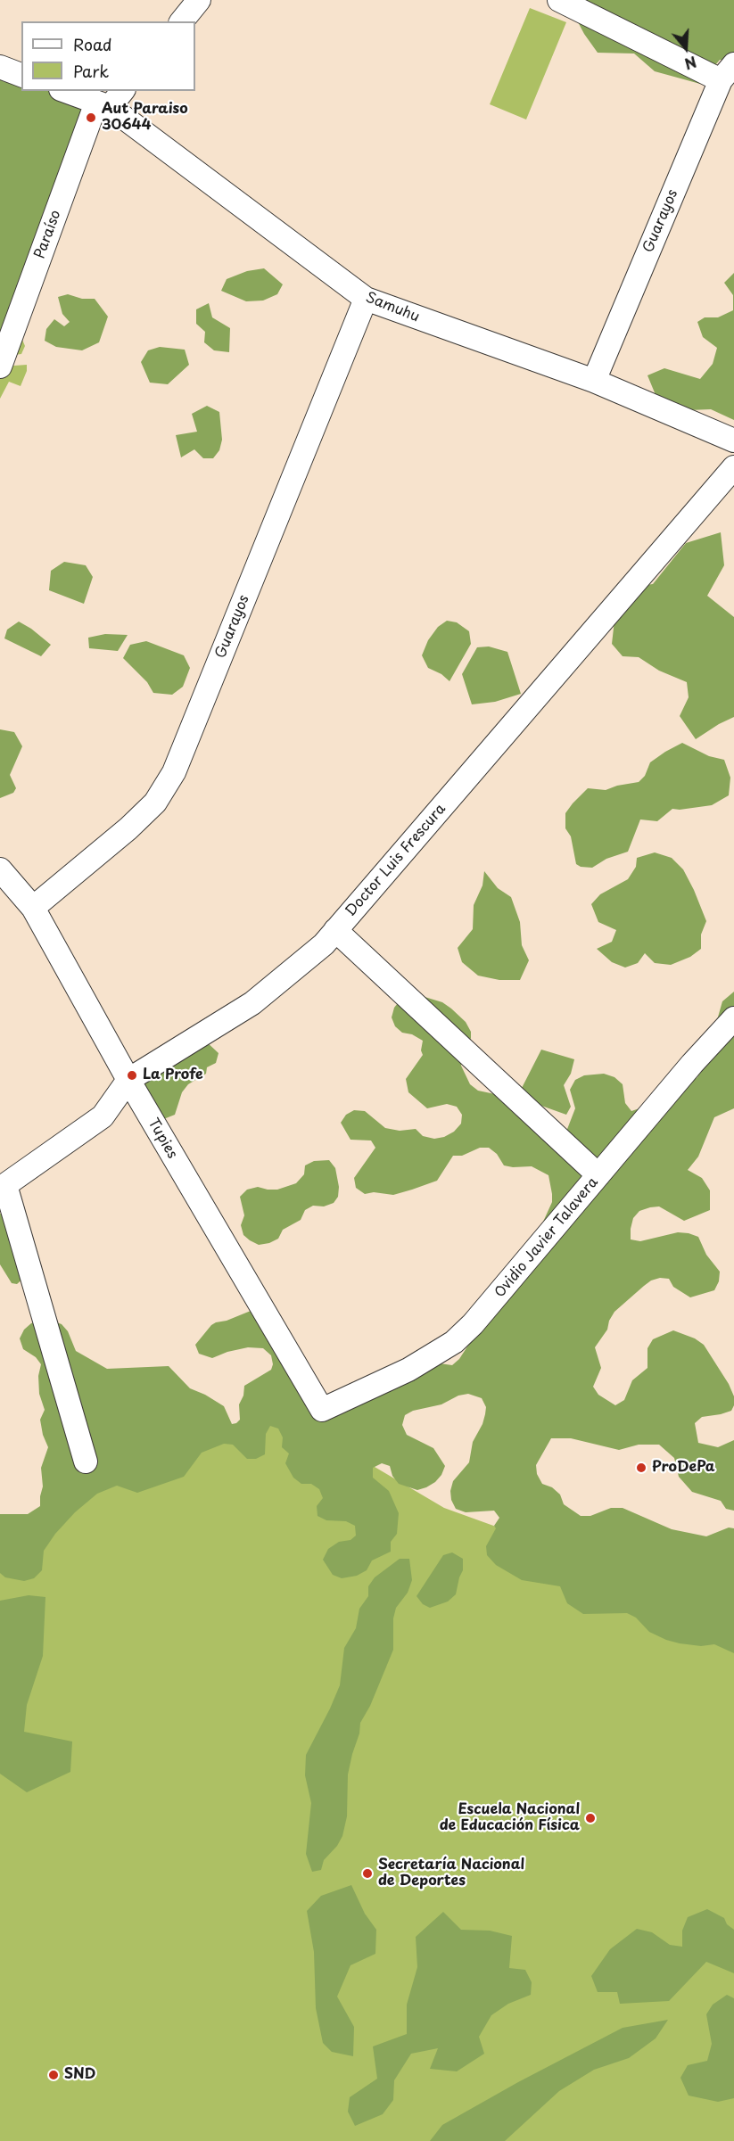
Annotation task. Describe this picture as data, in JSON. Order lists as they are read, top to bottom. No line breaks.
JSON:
{"streets":{"street":["Guarayos","Paraíso","Samuhu","Doctor Luis Frescura","Tupies","Ovidio Javier Talavera"]},"crossings":[["Guarayos","Samuhu"],["Guarayos","Tupies"],["Paraíso","Samuhu"],["Doctor Luis Frescura","Tupies"],["Tupies","Ovidio Javier Talavera"]],"places":["Aut Paraiso 30644","La Profe","ProDePa","Escuela Nacional de Educación Física","Secretaría Nacional de Deportes","SND"],"legend":["Road","Park"],"north":"bottom"}
